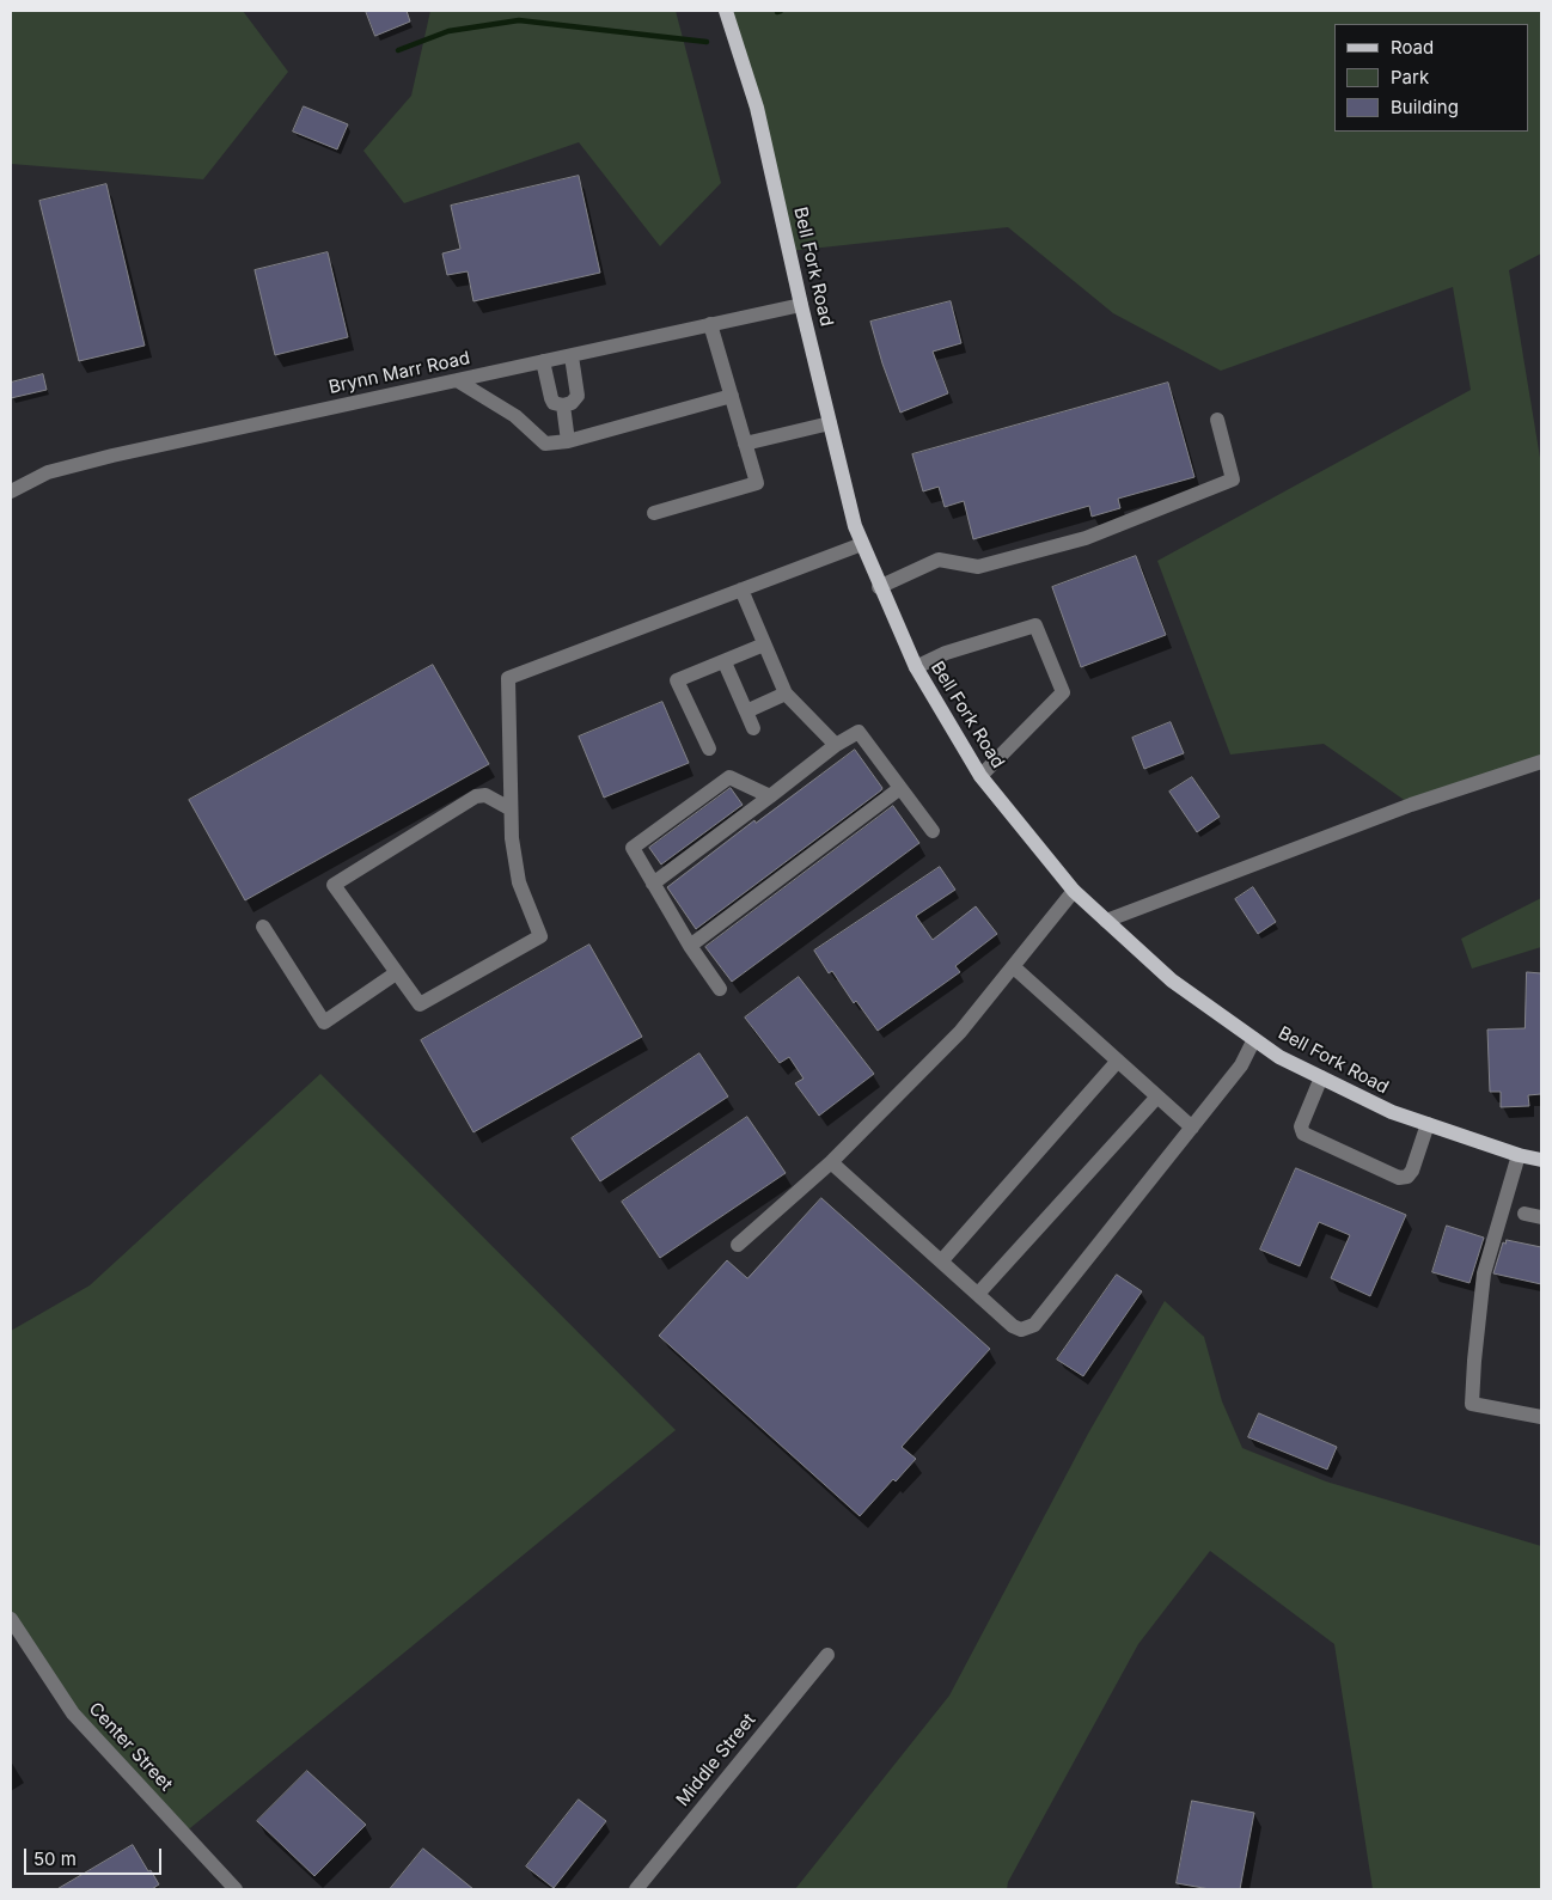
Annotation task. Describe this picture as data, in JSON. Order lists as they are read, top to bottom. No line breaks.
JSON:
{"streets":{"main road":["Bell Fork Road"],"street":["Brynn Marr Road","Center Street","Middle Street"]},"crossings":[["Bell Fork Road","Brynn Marr Road"]],"legend":["Road","Park","Building"],"scale_bar":"50 m"}
